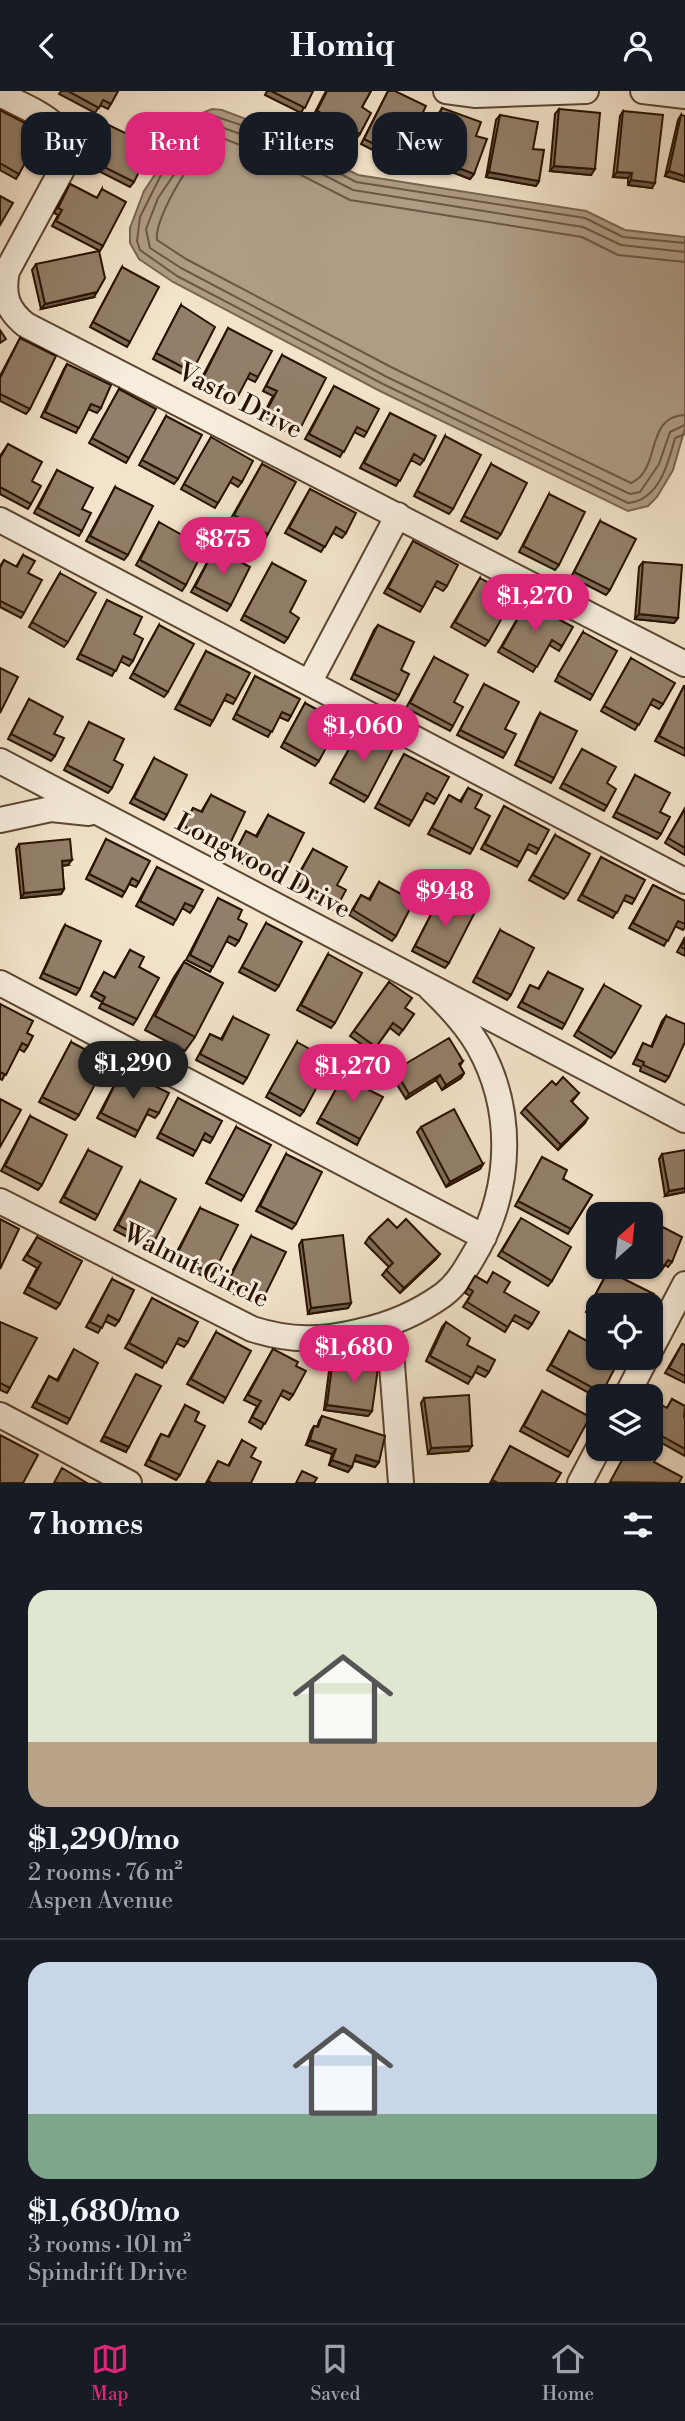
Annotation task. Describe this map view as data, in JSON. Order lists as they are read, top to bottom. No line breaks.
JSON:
{"streets":{"street":["Vasto Drive","Longwood Drive","Walnut Circle"]},"crossings":[["Longwood Drive","Walnut Circle"]],"north":"top right","page":{"header":"Homiq","chip":["Buy","Rent","Filters","New"],"price":["$875","$1,270","$1,060","$948","$1,290","$1,270","$1,680"],"heading":"7 homes","list":[{"name":"$1,290/mo","note":"2 rooms · 76 m² · Aspen Avenue"},{"name":"$1,680/mo","note":"3 rooms · 101 m² · Spindrift Drive"}],"tabs":["Map","Saved","Home"]}}
